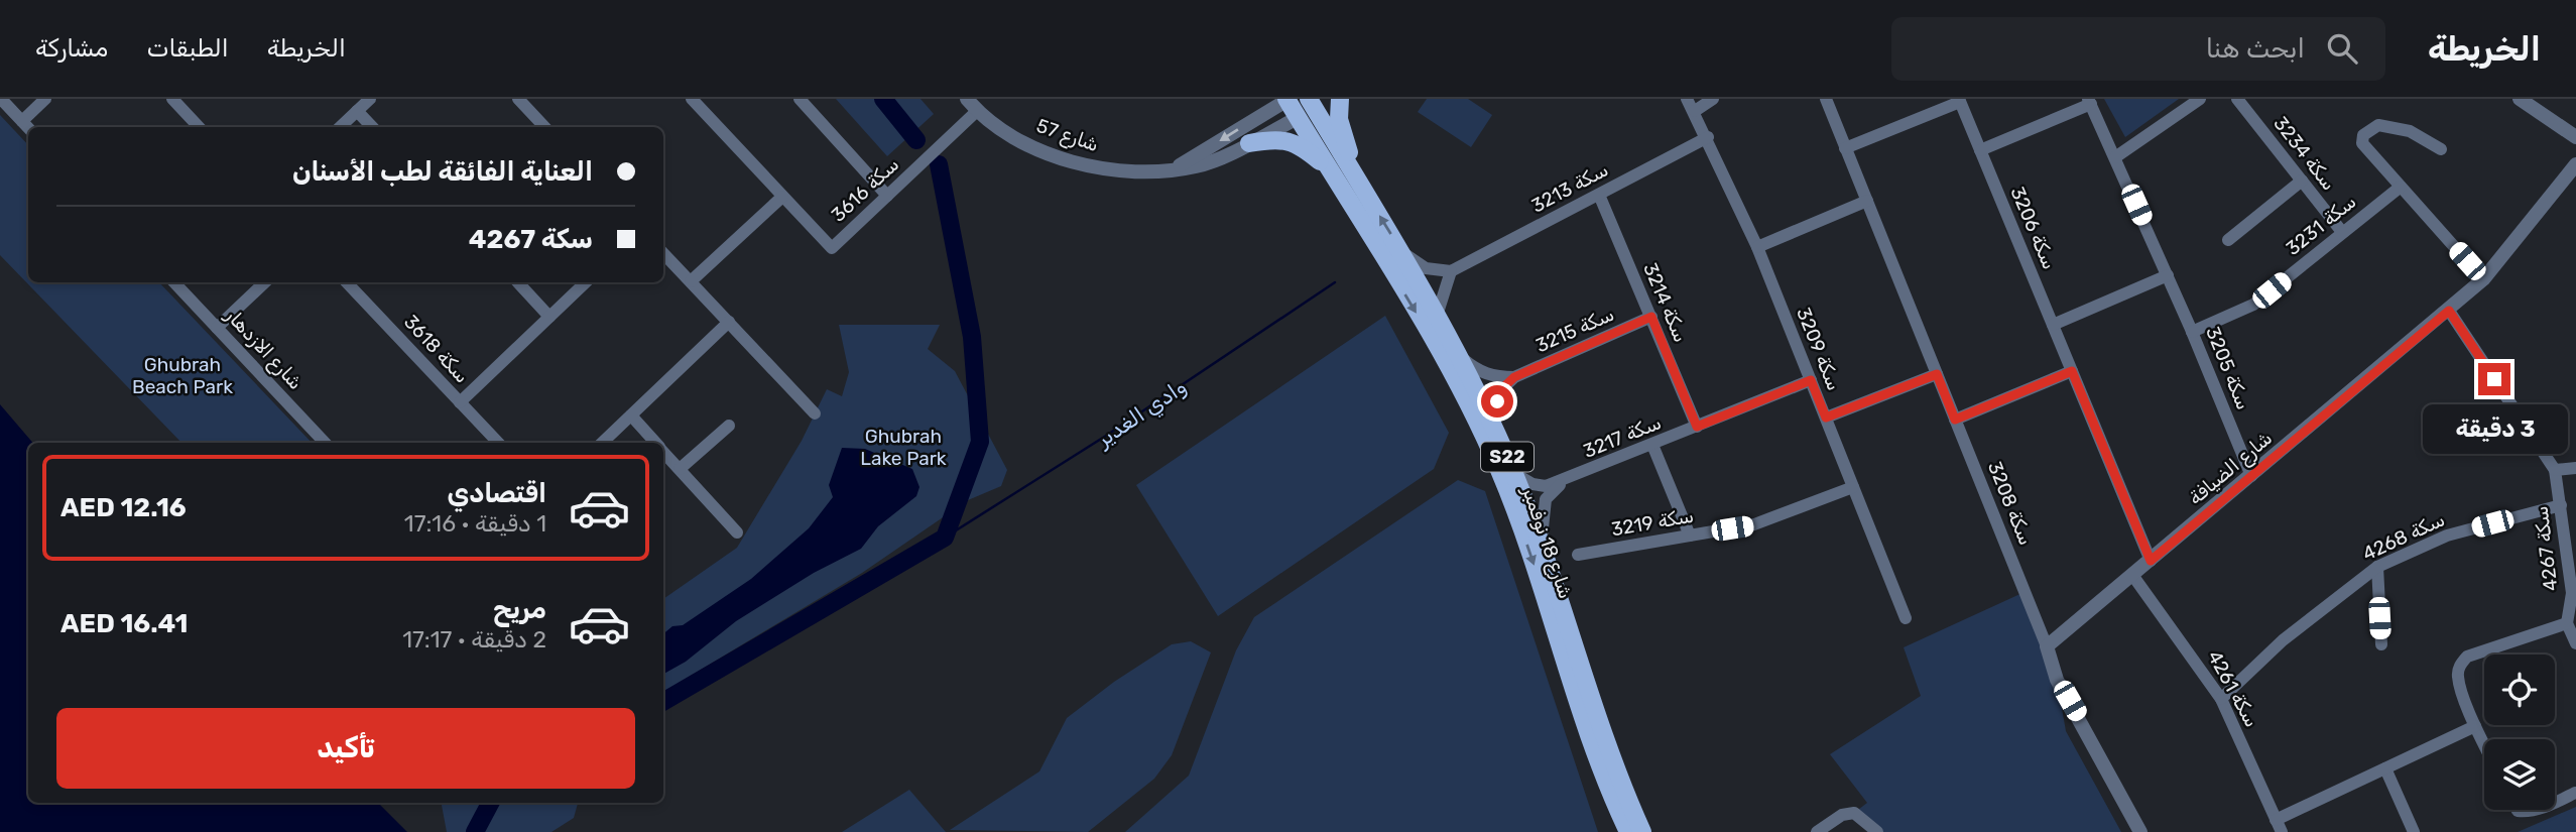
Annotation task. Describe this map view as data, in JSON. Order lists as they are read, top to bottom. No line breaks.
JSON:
{"streets":{"main road":["S22","شارع 18 نوفمبر"],"street":["شارع 57","سكة 3234","سكة 3213","سكة 3616","سكة 3231","سكة 3206","سكة 3214","سكة 3215","شارع الازدهار","سكة 3618","سكة 3209","سكة 3205","سكة 3217","شارع الضيافة","سكة 3208","سكة 3219","سكة 4268","سكة 4267","سكة 4261"]},"crossings":[["شارع 57","سكة 3616"],["شارع 57","شارع 18 نوفمبر"],["سكة 3234","سكة 3231"],["سكة 3213","سكة 3214"],["سكة 3213","سكة 3209"],["سكة 3231","سكة 3205"],["سكة 3206","سكة 3205"],["سكة 3206","شارع الضيافة"],["سكة 3214","سكة 3215"],["سكة 3214","سكة 3217"],["سكة 3209","سكة 3217"],["سكة 3209","سكة 3219"],["سكة 3205","شارع الضيافة"],["سكة 3217","شارع 18 نوفمبر"],["شارع الضيافة","سكة 3208"],["شارع الضيافة","سكة 4267"],["شارع الضيافة","سكة 4261"],["سكة 4268","سكة 4267"],["سكة 4268","سكة 4261"]],"water":["وادي الغدير"],"parks":["Ghubrah Beach Park","Ghubrah Lake Park"],"page":{"header":"الخريطة","search":"ابحث هنا","nav":["الخريطة","الطبقات","مشاركة"],"banner":["العناية الفائقة لطب الأسنان","سكة 4267"],"bubble":"3 دقيقة","list":[{"name":"اقتصادي","note":"1 دقيقة · 17:16","value":"AED 12.16"},{"name":"مريح","note":"2 دقيقة · 17:17","value":"AED 16.41"}],"buttons":"تأكيد"}}
